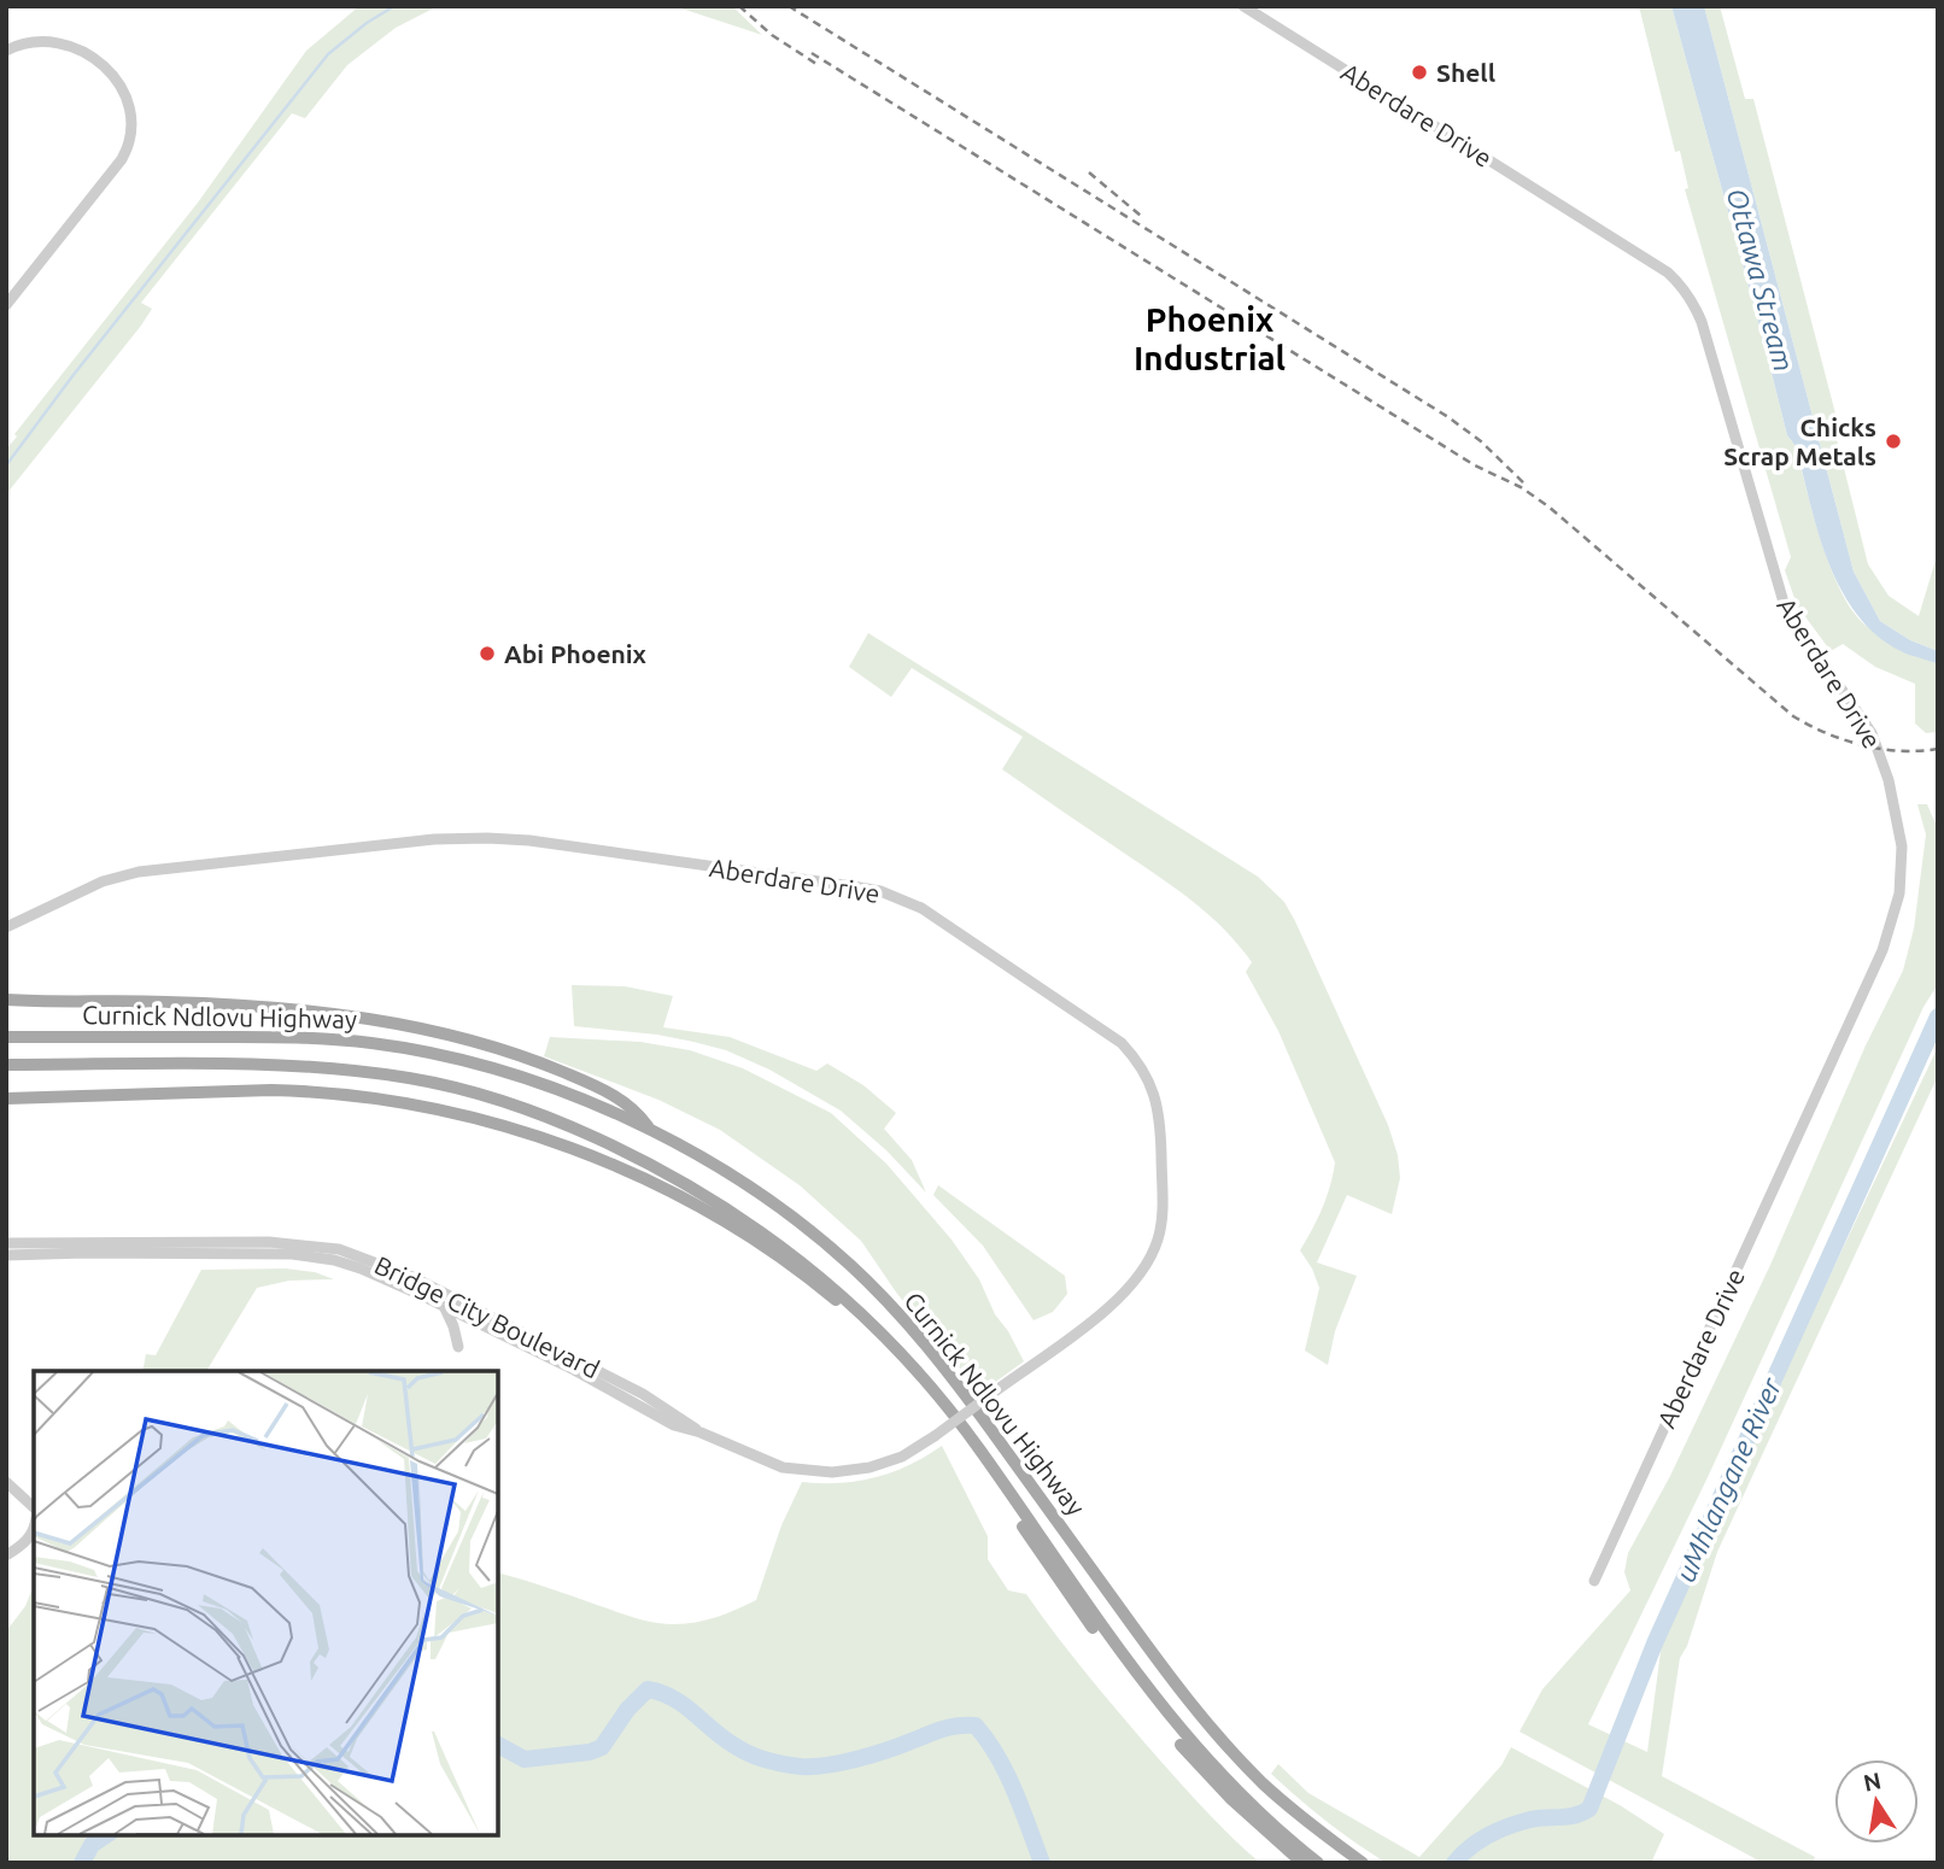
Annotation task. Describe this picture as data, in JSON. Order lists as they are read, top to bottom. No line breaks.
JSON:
{"streets":{"main road":["Curnick Ndlovu Highway"],"street":["Aberdare Drive","Bridge City Boulevard"]},"crossings":[["Aberdare Drive","Bridge City Boulevard"]],"districts":["Phoenix Industrial"],"water":["Ottawa Stream","uMhlangane River"],"places":["Shell","Chicks Scrap Metals","Abi Phoenix"],"north":"top"}
